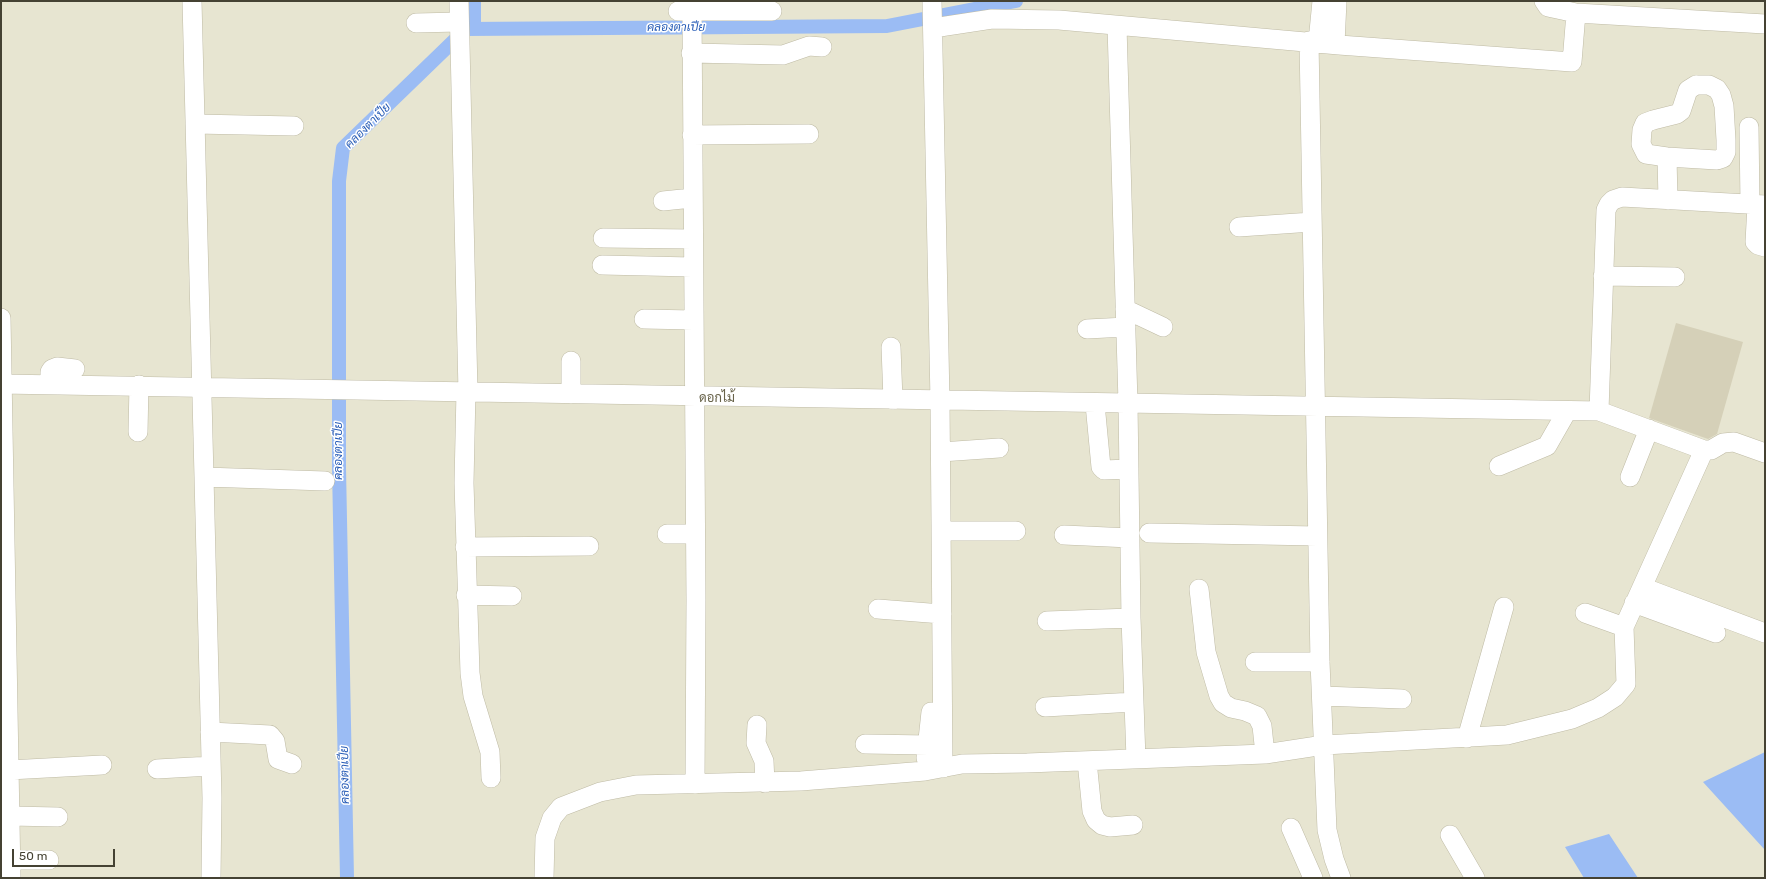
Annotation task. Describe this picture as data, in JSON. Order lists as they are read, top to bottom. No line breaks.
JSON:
{"districts":["ดอกไม้"],"water":["คลองตาเปีย"],"scale_bar":"50 m"}
